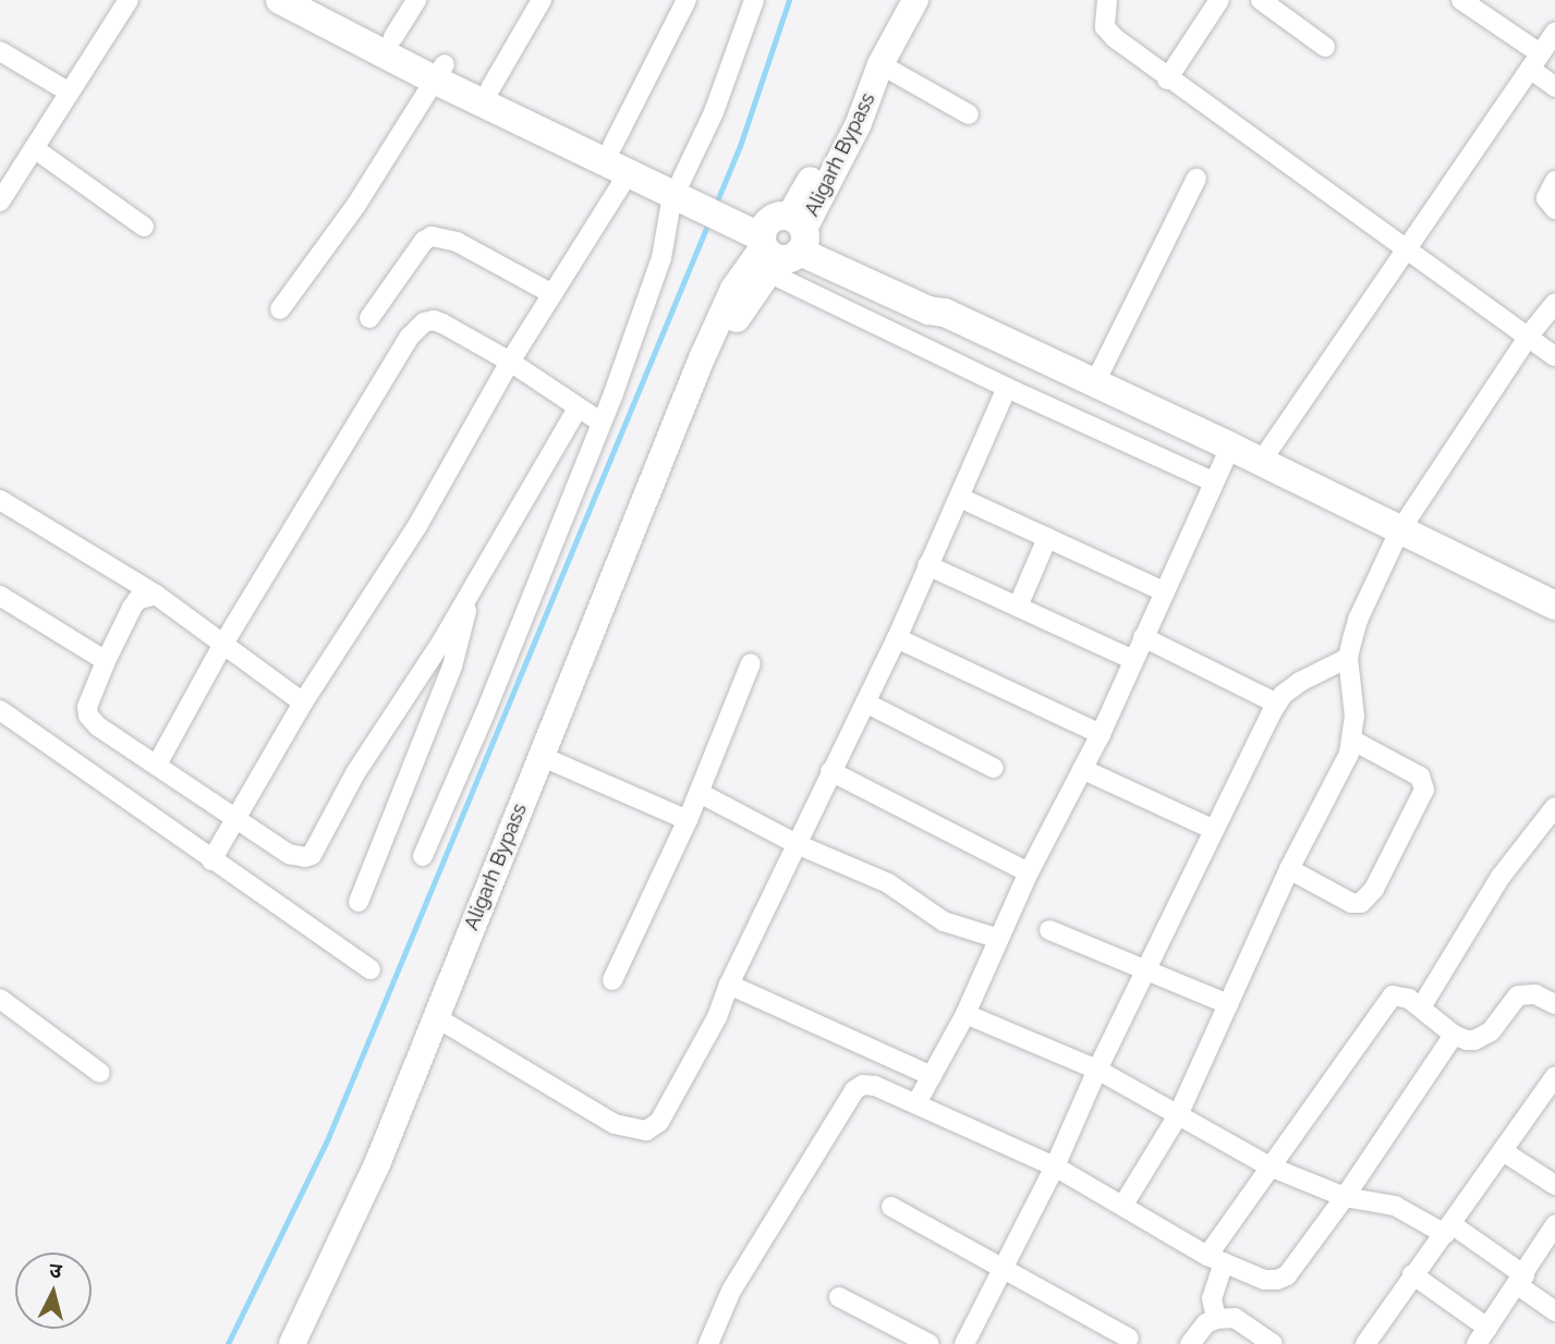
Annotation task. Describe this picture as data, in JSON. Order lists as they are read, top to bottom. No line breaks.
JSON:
{"streets":{"main road":["Aligarh Bypass"]},"north":"top"}
